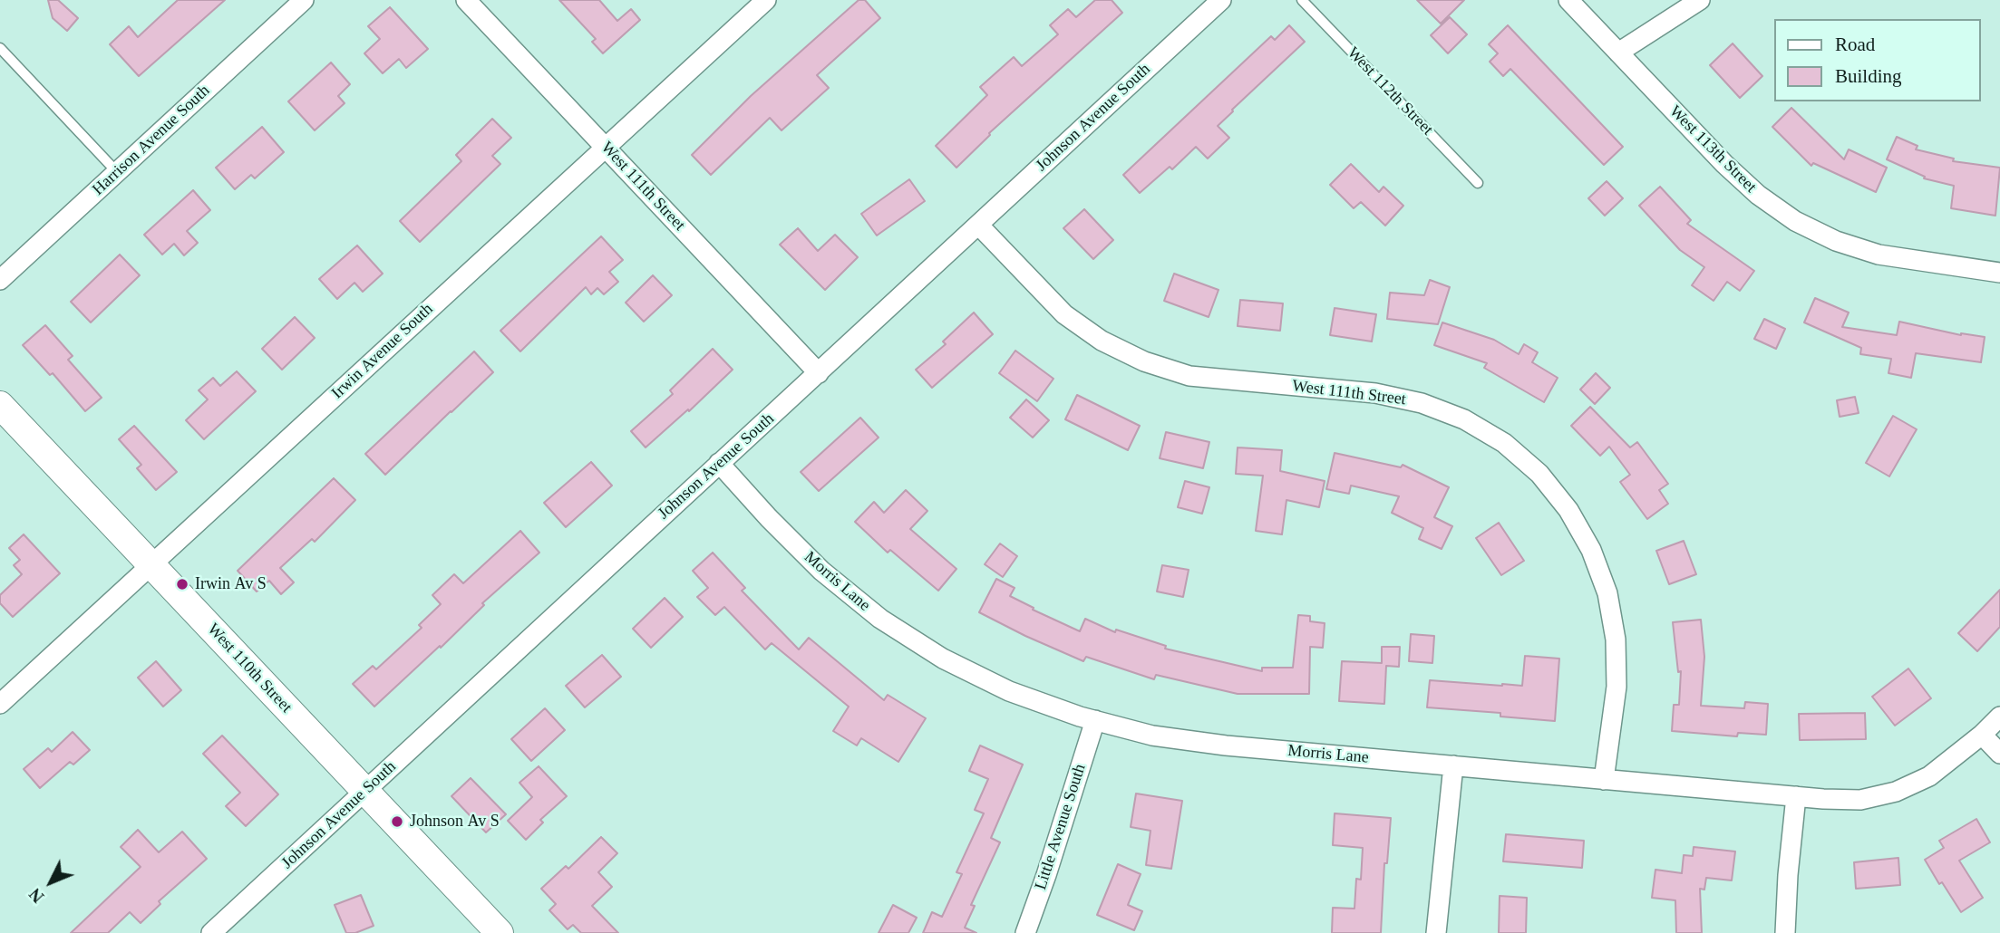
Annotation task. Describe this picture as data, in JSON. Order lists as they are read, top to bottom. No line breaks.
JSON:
{"streets":{"street":["Johnson Avenue South","Harrison Avenue South","West 113th Street","West 111th Street","Irwin Avenue South","Morris Lane","West 110th Street","Little Avenue South"],"lane":["West 112th Street"]},"crossings":[["Johnson Avenue South","West 111th Street"],["Johnson Avenue South","Morris Lane"],["Johnson Avenue South","West 110th Street"],["West 111th Street","Irwin Avenue South"],["West 111th Street","Morris Lane"],["Irwin Avenue South","West 110th Street"],["Morris Lane","Little Avenue South"]],"places":["Irwin Av S","Johnson Av S"],"legend":["Road","Building"],"north":"bottom left"}
